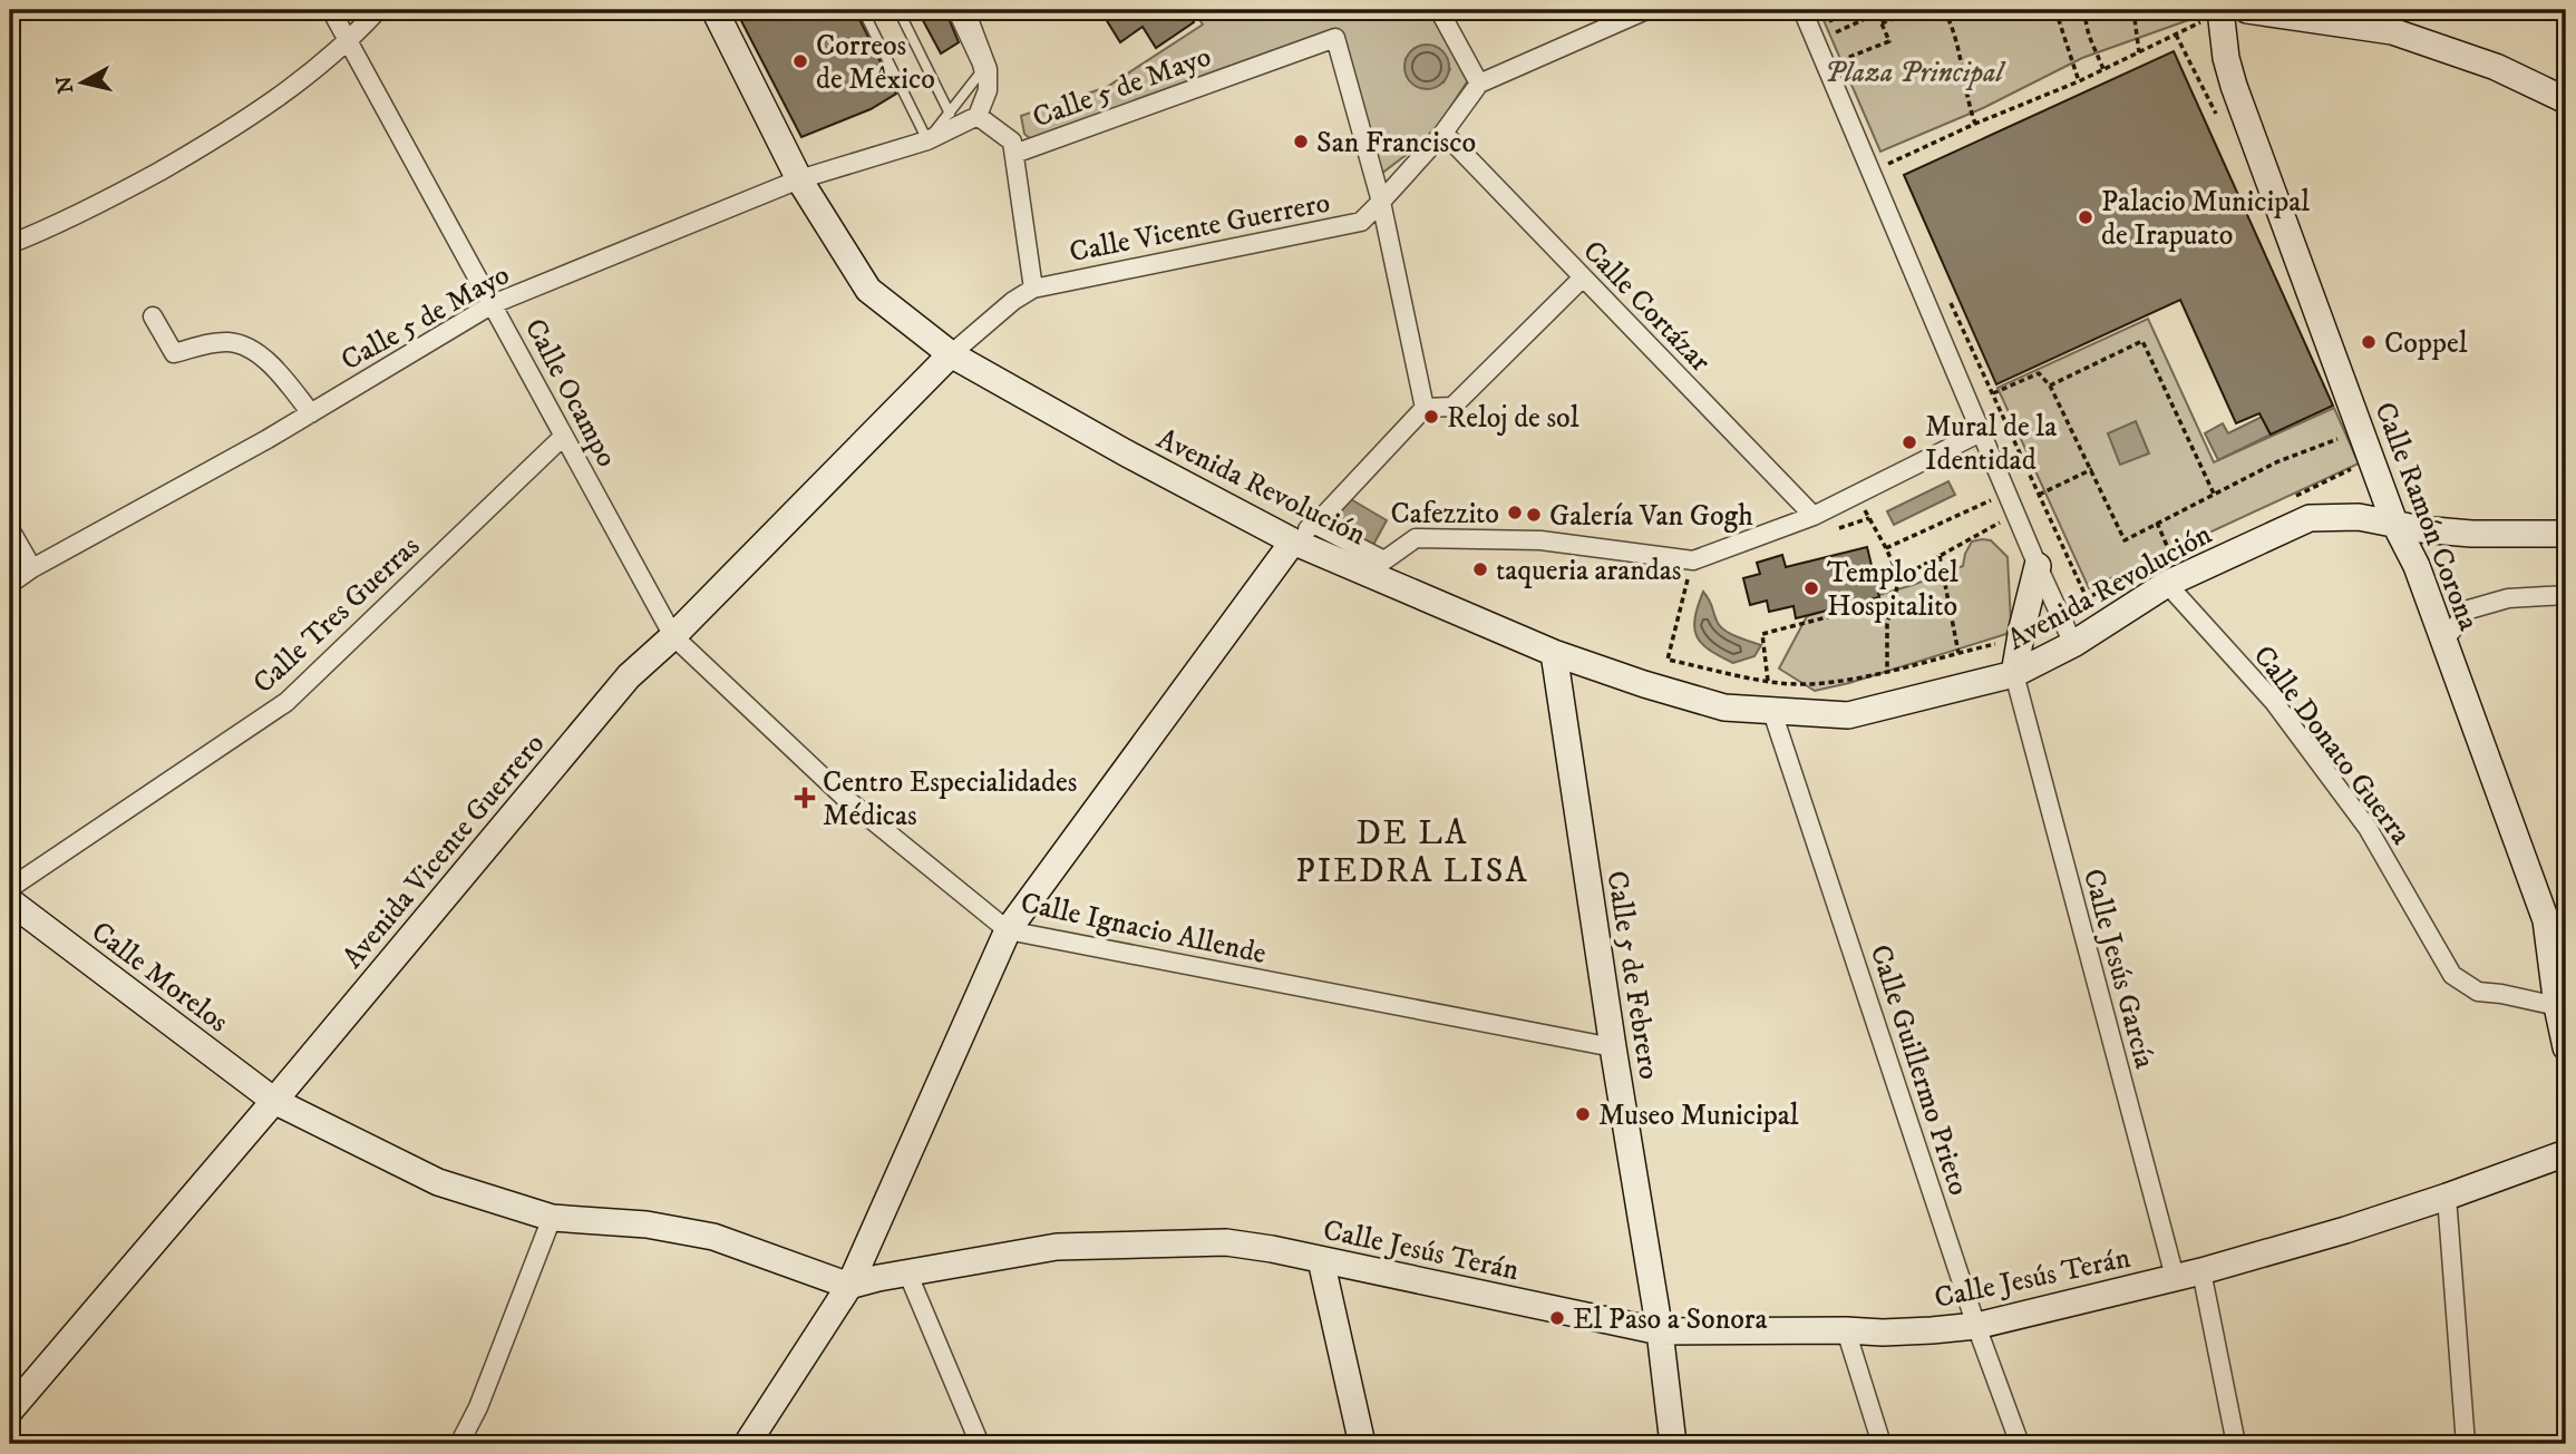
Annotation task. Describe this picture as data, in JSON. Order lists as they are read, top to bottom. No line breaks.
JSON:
{"streets":{"street":["Calle 5 de Mayo","Calle Vicente Guerrero","Calle Cortázar","Calle Ocampo","Avenida Revolución","Calle Ramón Corona","Calle Tres Guerras","Calle Donato Guerra","Avenida Vicente Guerrero","Calle Ignacio Allende","Calle Jesús García","Calle 5 de Febrero","Calle Morelos","Calle Guillermo Prieto","Calle Jesús Terán"]},"crossings":[["Calle 5 de Mayo","Calle Vicente Guerrero"],["Calle 5 de Mayo","Calle Ocampo"],["Calle 5 de Mayo","Avenida Revolución"],["Calle Vicente Guerrero","Calle Cortázar"],["Calle Vicente Guerrero","Avenida Revolución"],["Calle Vicente Guerrero","Avenida Vicente Guerrero"],["Calle Ocampo","Calle Tres Guerras"],["Calle Ocampo","Avenida Vicente Guerrero"],["Calle Ocampo","Calle Ignacio Allende"],["Avenida Revolución","Calle Ramón Corona"],["Avenida Revolución","Calle Donato Guerra"],["Avenida Revolución","Avenida Vicente Guerrero"],["Avenida Revolución","Calle Jesús García"],["Avenida Revolución","Calle 5 de Febrero"],["Avenida Revolución","Calle Guillermo Prieto"],["Calle Ramón Corona","Calle Donato Guerra"],["Avenida Vicente Guerrero","Calle Ignacio Allende"],["Avenida Vicente Guerrero","Calle Morelos"],["Calle Ignacio Allende","Calle 5 de Febrero"],["Calle Jesús García","Calle Jesús Terán"],["Calle 5 de Febrero","Calle Jesús Terán"],["Calle Guillermo Prieto","Calle Jesús Terán"]],"districts":["DE LA PIEDRA LISA"],"parks":["Plaza Principal"],"places":{"other":["Correos de Mêxico","San Francisco","Palacio Municipal de Irapuato","Coppel","Reloj de sol","Mural de la Identidad","Cafezzito","Galería Van Gogh","taqueria arandas","Templo del Hospitalito","Museo Municipal","El Paso a Sonora"],"health":["Centro Especialidades Médicas"]},"north":"left"}
